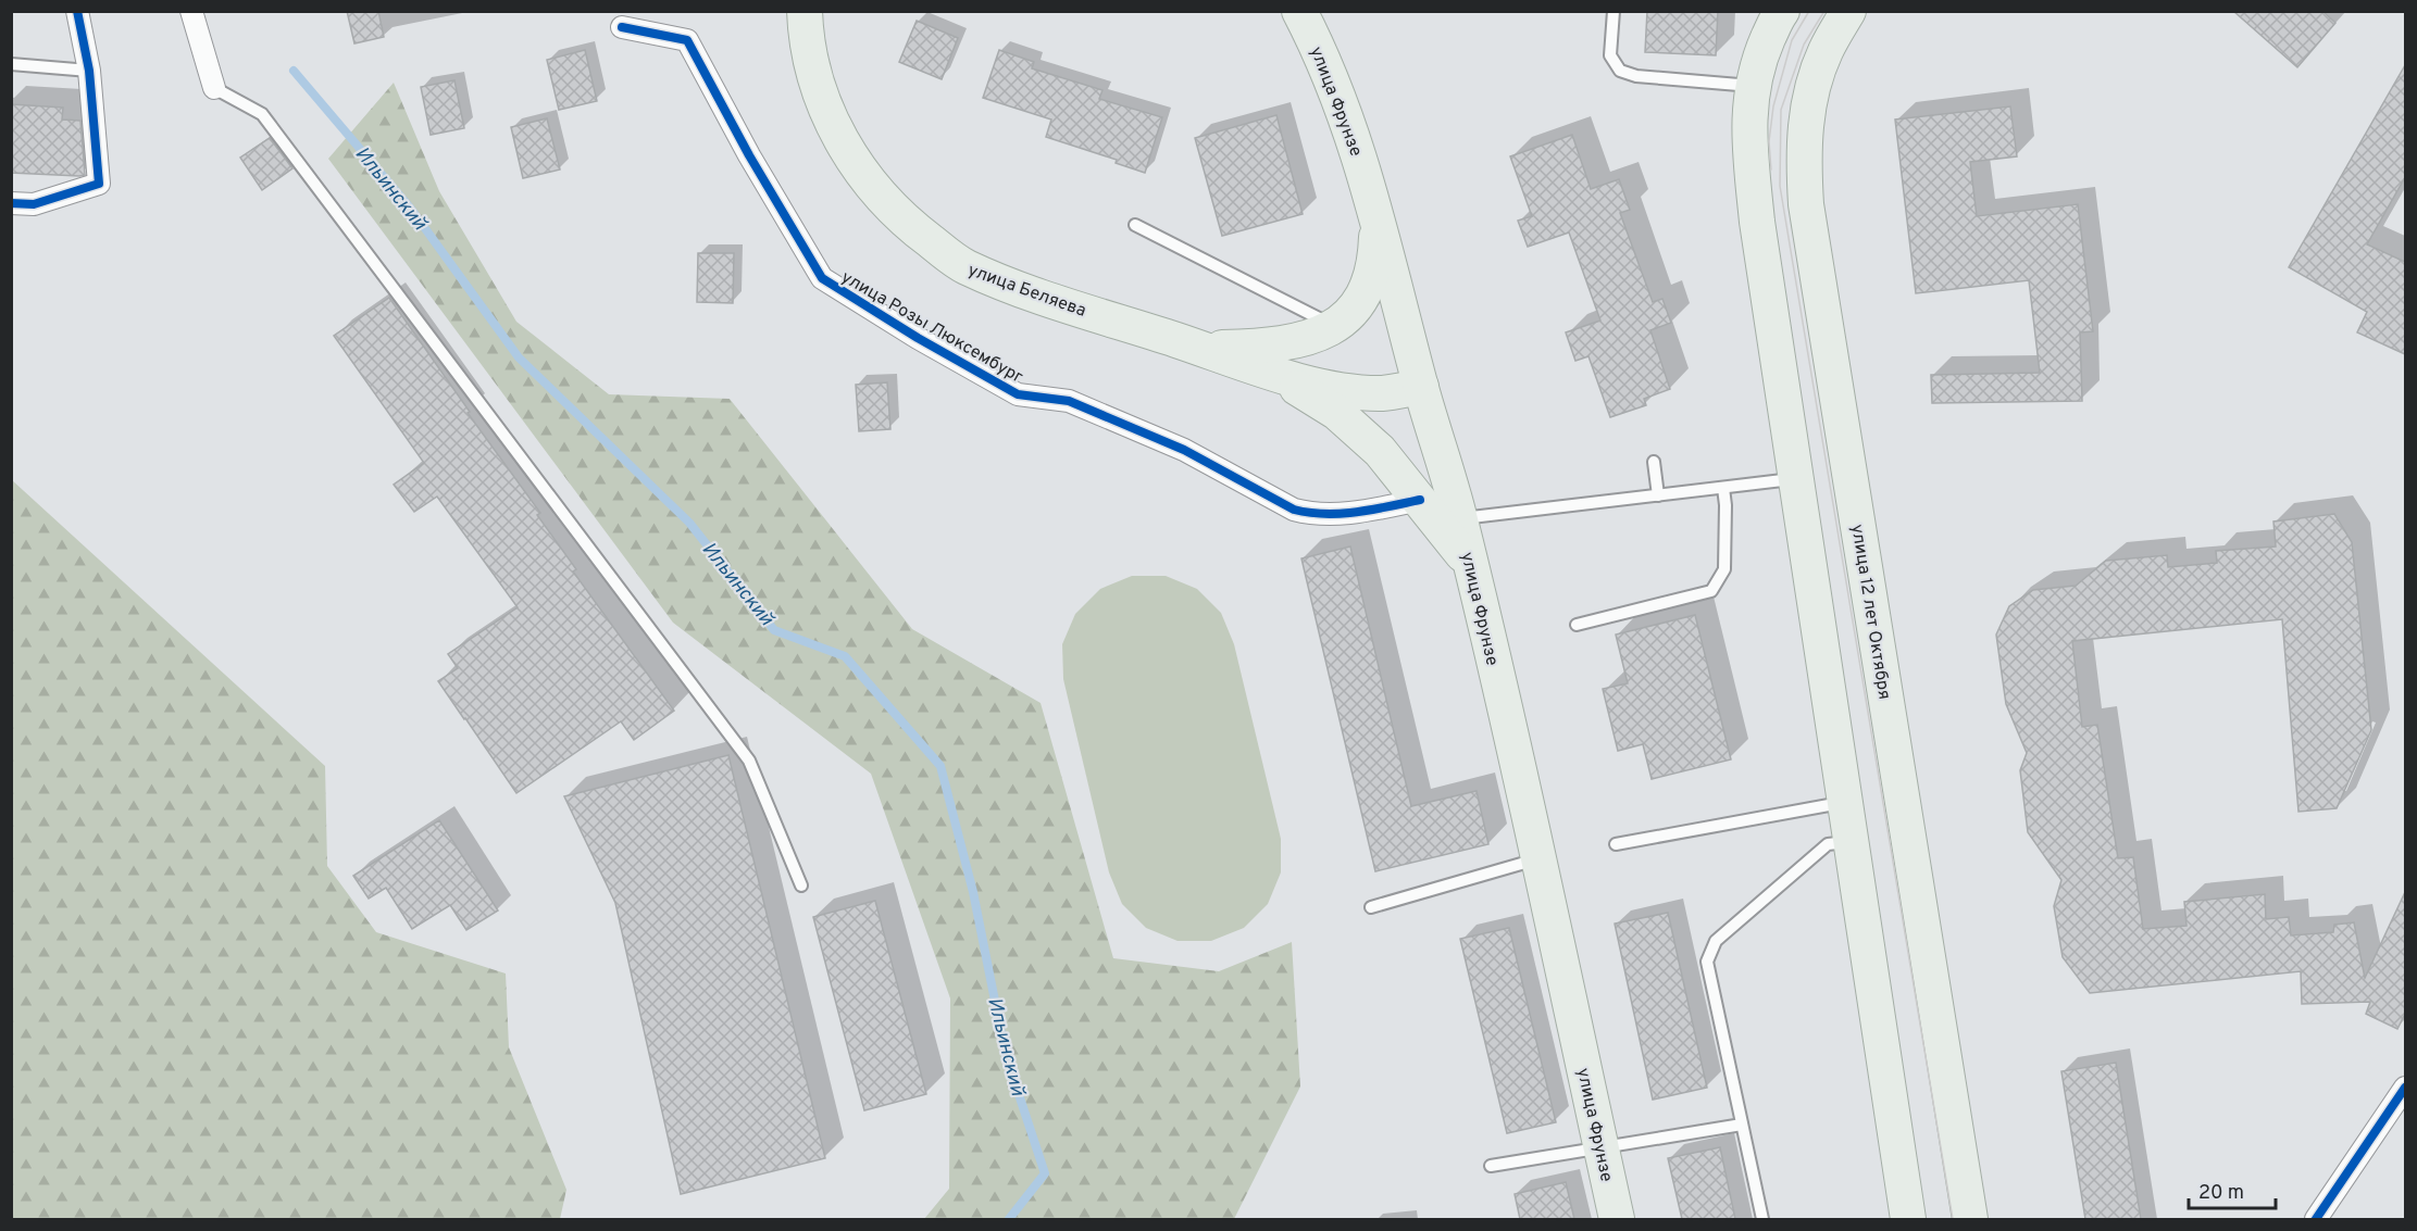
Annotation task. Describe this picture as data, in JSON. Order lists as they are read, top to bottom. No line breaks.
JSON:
{"streets":{"main road":["улица Фрунзе","улица Беляева","улица 12 лет Октября"],"street":["улица Розы Люксембург"]},"water":["Ильинский"],"scale_bar":"20 m"}
